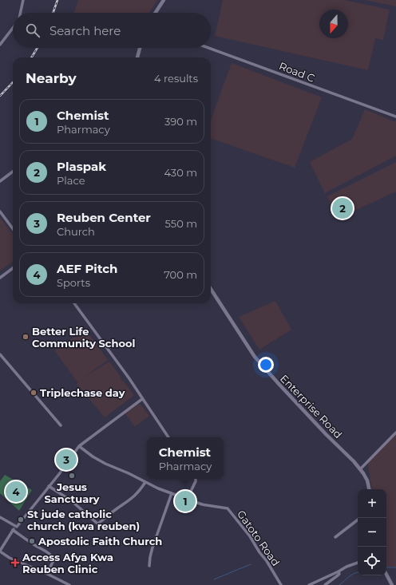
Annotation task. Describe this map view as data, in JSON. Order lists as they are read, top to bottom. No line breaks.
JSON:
{"streets":{"main road":["Enterprise Road"],"street":["Road C","Gatoto Road"]},"places":{"other":["Better Life Community School","Triplechase day","Jesus Sanctuary","St jude catholic church (kwa reuben)","Apostolic Faith Church"],"health":["Access Afya Kwa Reuben Clinic"]},"north":"bottom","page":{"search":"Search here","heading":["Nearby","4 results"],"list":[{"mark":"1","name":"Chemist","note":"Pharmacy","value":"390 m"},{"mark":"2","name":"Plaspak","note":"Place","value":"430 m"},{"mark":"3","name":"Reuben Center","note":"Church","value":"550 m"},{"mark":"4","name":"AEF Pitch","note":"Sports","value":"700 m"}],"pins":["2","3","4","1"],"popup":["Chemist","Pharmacy"],"map_buttons":["+","−"]}}
